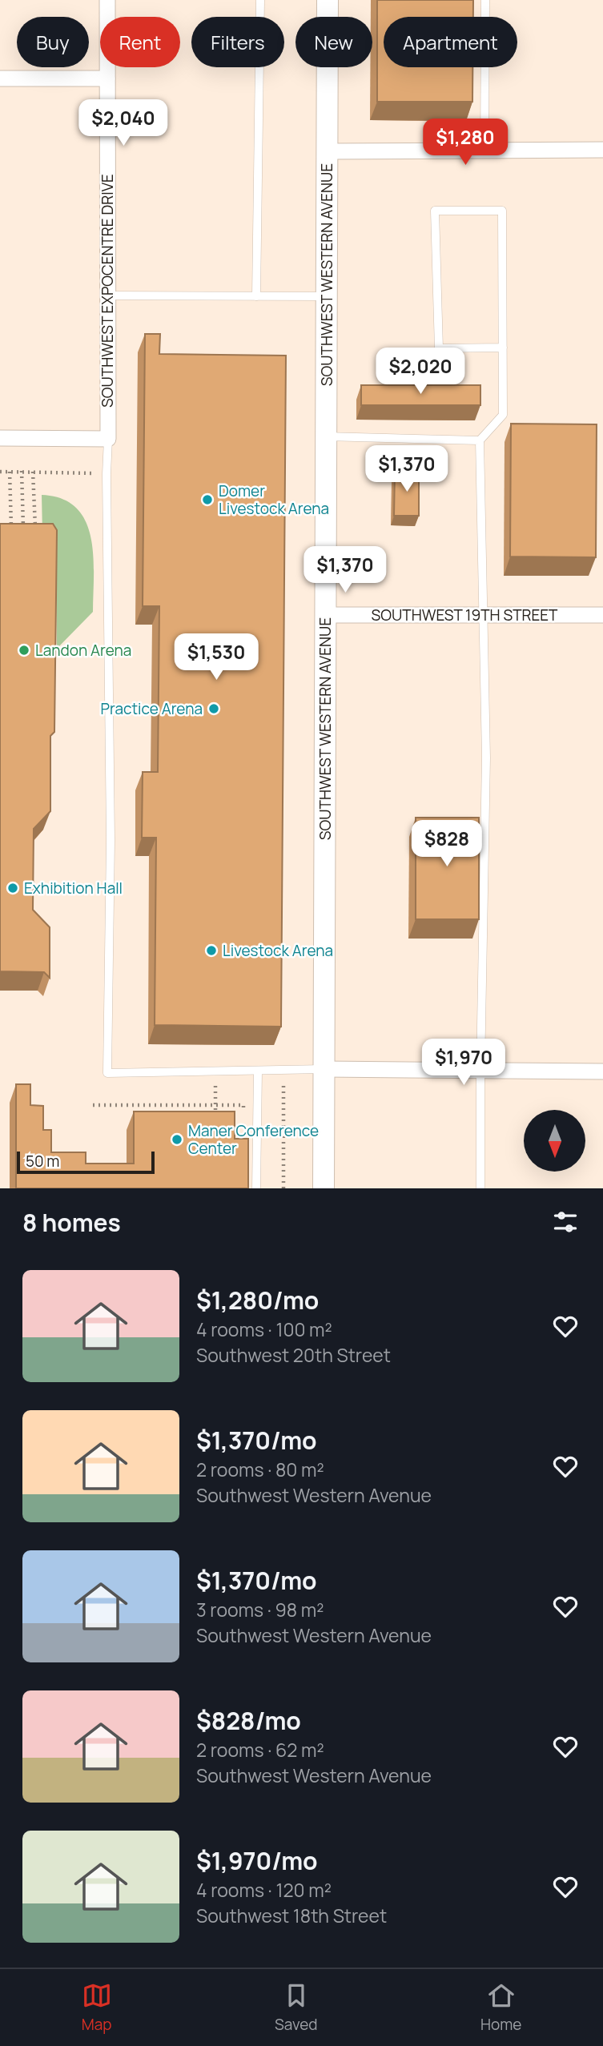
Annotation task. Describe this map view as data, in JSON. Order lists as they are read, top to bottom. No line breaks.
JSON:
{"streets":{"street":["SOUTHWEST WESTERN AVENUE","SOUTHWEST EXPOCENTRE DRIVE","SOUTHWEST 19TH STREET"]},"crossings":[["SOUTHWEST WESTERN AVENUE","SOUTHWEST 19TH STREET"]],"places":["Domer Livestock Arena","Landon Arena","Practice Arena","Exhibition Hall","Livestock Arena","Maner Conference Center"],"scale_bar":"50 m","north":"bottom","page":{"chip":["Buy","Rent","Filters","New","Apartment"],"price":["$2,040","$1,280","$2,020","$1,370","$1,370","$1,530","$828","$1,970"],"scale":"50 m","heading":"8 homes","list":[{"name":"$1,280/mo","note":"4 rooms · 100 m² · Southwest 20th Street"},{"name":"$1,370/mo","note":"2 rooms · 80 m² · Southwest Western Avenue"},{"name":"$1,370/mo","note":"3 rooms · 98 m² · Southwest Western Avenue"},{"name":"$828/mo","note":"2 rooms · 62 m² · Southwest Western Avenue"},{"name":"$1,970/mo","note":"4 rooms · 120 m² · Southwest 18th Street"}],"tabs":["Map","Saved","Home"]}}
